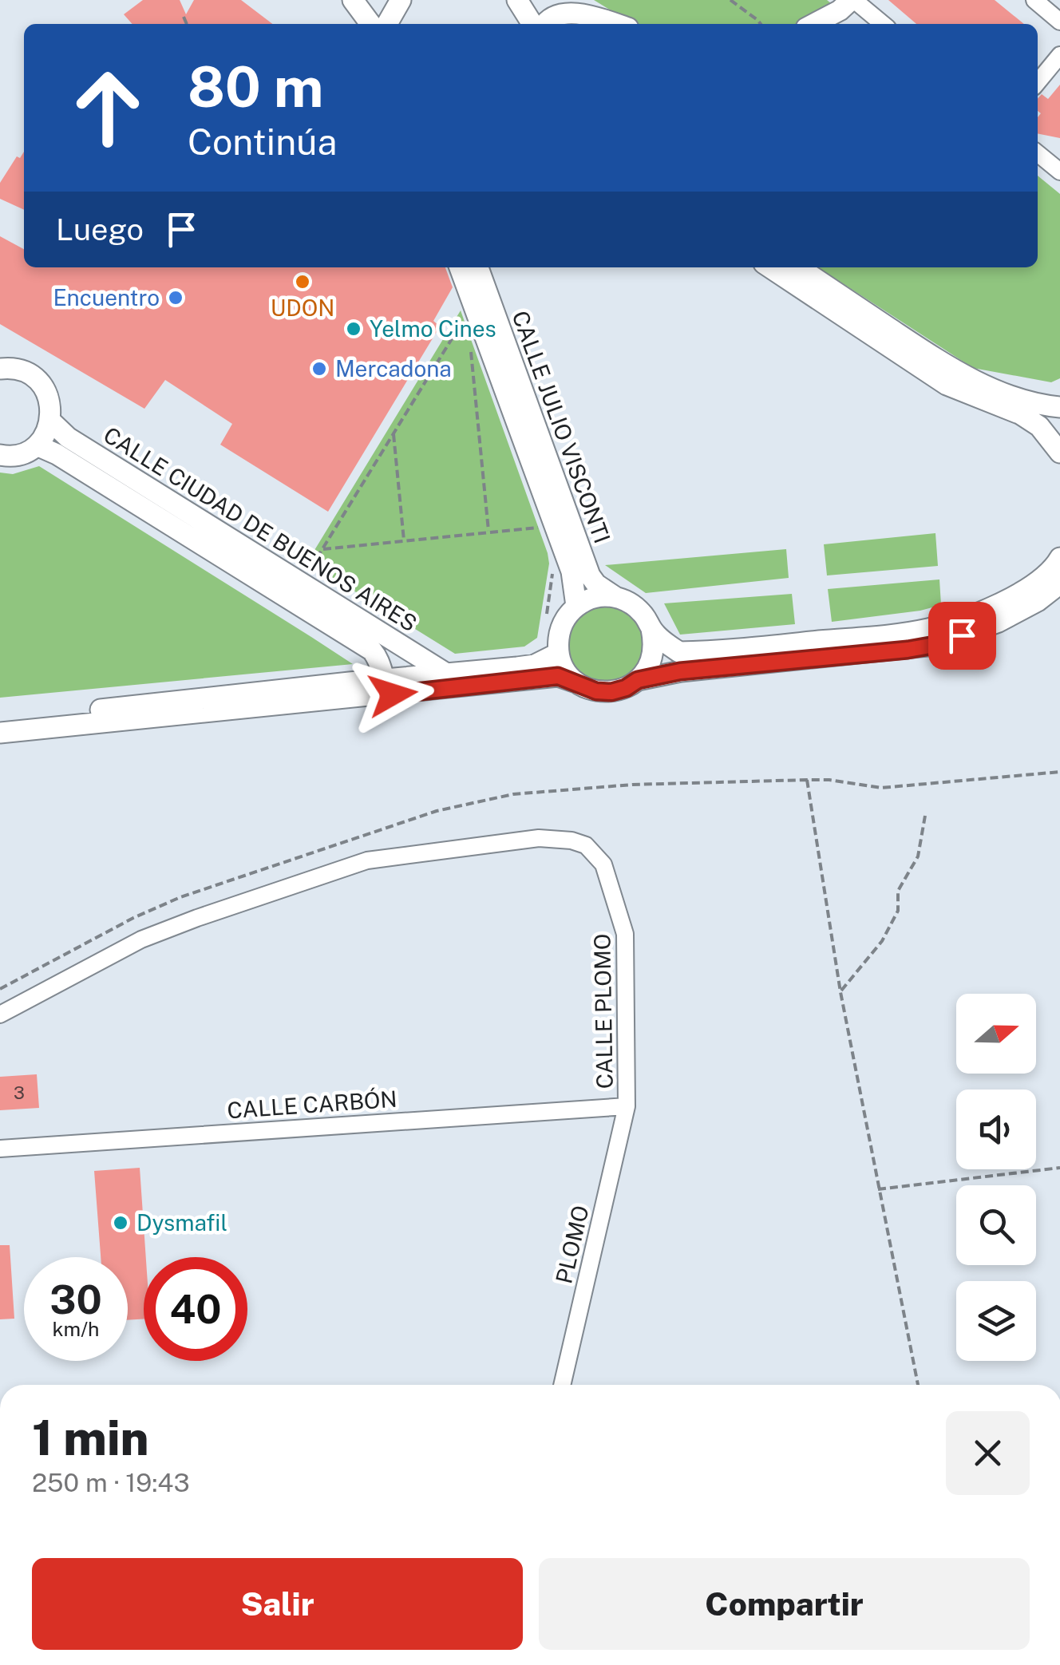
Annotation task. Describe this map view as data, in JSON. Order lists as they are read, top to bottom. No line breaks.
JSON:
{"streets":{"street":["CALLE JULIO VISCONTI","CALLE CIUDAD DE BUENOS AIRES","CALLE PLOMO","CALLE CARBÓN","PLOMO"]},"crossings":[["CALLE PLOMO","CALLE CARBÓN"],["CALLE PLOMO","PLOMO"],["CALLE CARBÓN","PLOMO"]],"places":["UDON","Encuentro","Yelmo Cines","Mercadona","Dysmafil"],"house_numbers":["3"],"north":"right","page":{"turn":["80 m","Continúa"],"then":"Luego","speed":"30 km/h","limit":"40","heading":["1 min","250 m · 19:43"],"buttons":["Salir","Compartir"]}}
